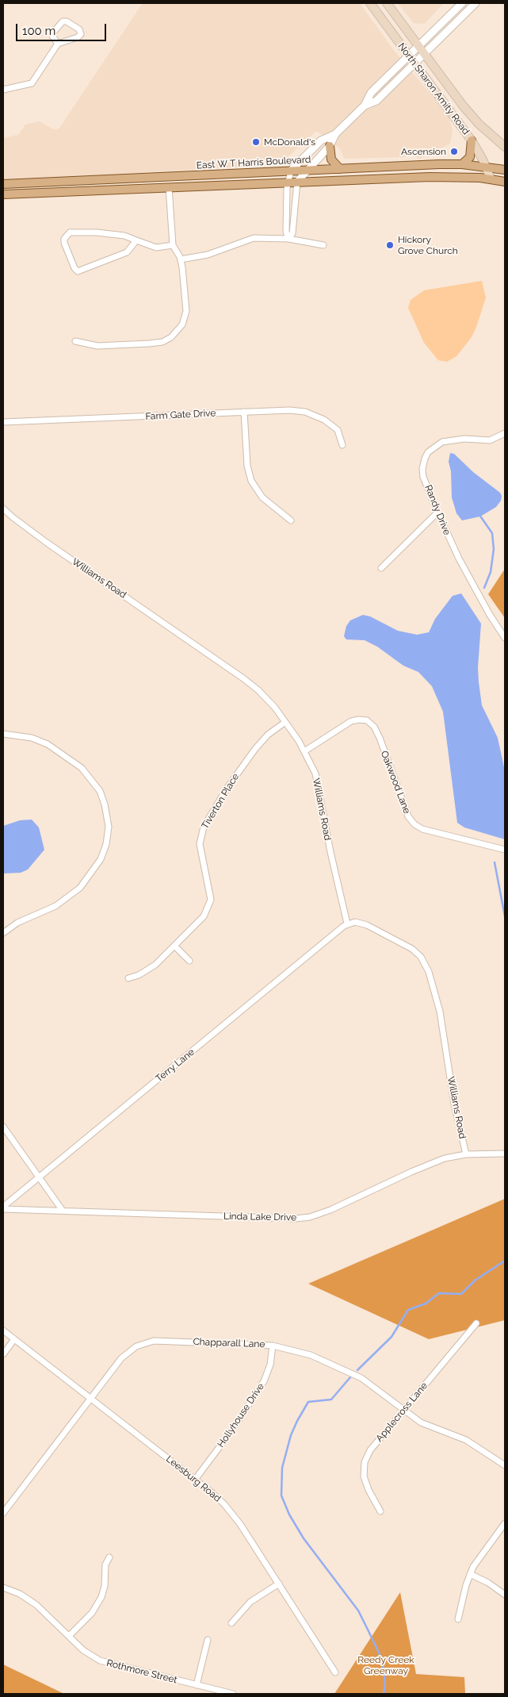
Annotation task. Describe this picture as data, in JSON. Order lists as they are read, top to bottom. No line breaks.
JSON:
{"streets":{"main road":["North Sharon Amity Road","East W T Harris Boulevard"],"street":["Farm Gate Drive","Randy Drive","Williams Road","Oakwood Lane","Tiverton Place","Terry Lane","Linda Lake Drive","Chapparall Lane","Applecross Lane","Hollyhouse Drive","Leesburg Road","Rothmore Street"]},"crossings":[["North Sharon Amity Road","East W T Harris Boulevard"],["Williams Road","Oakwood Lane"],["Williams Road","Tiverton Place"],["Williams Road","Terry Lane"],["Williams Road","Linda Lake Drive"],["Terry Lane","Linda Lake Drive"],["Chapparall Lane","Applecross Lane"],["Chapparall Lane","Hollyhouse Drive"],["Chapparall Lane","Leesburg Road"],["Hollyhouse Drive","Leesburg Road"]],"parks":["Reedy Creek Greenway"],"places":["McDonald's","Ascension","Hickory Grove Church"],"scale_bar":"100 m"}
